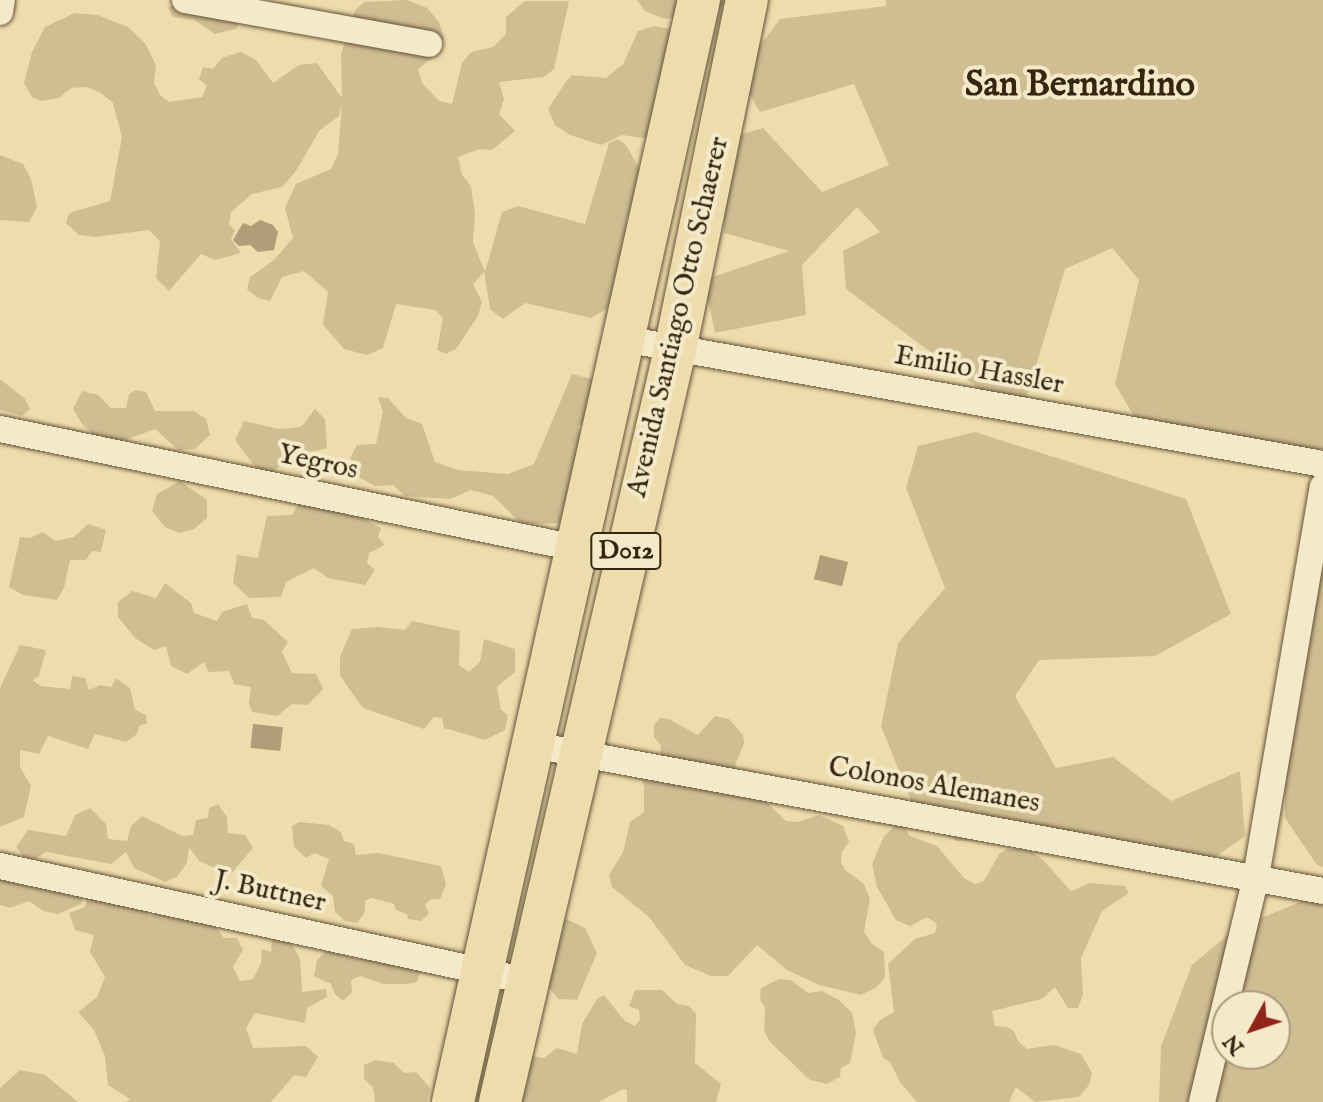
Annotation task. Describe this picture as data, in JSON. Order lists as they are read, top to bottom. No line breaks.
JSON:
{"streets":{"main road":["Avenida Santiago Otto Schaerer","D012"],"street":["Emilio Hassler","Yegros","Colonos Alemanes","J. Buttner"]},"crossings":[["Avenida Santiago Otto Schaerer","Emilio Hassler"],["Avenida Santiago Otto Schaerer","Yegros"],["Avenida Santiago Otto Schaerer","Colonos Alemanes"],["Avenida Santiago Otto Schaerer","J. Buttner"]],"districts":["San Bernardino"],"north":"bottom left"}
